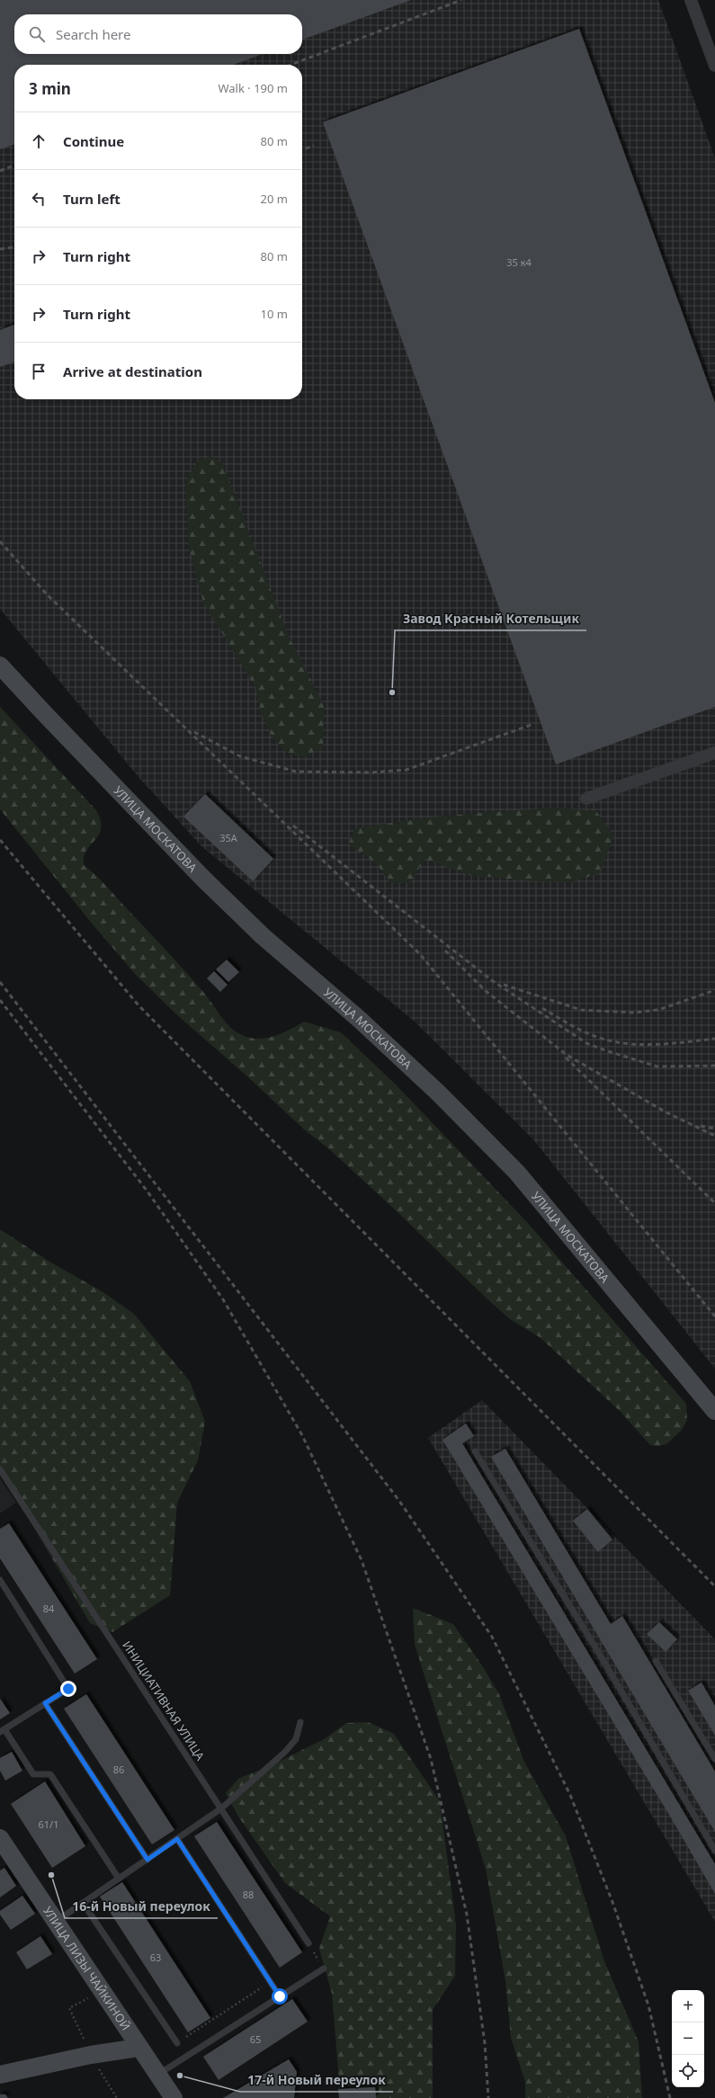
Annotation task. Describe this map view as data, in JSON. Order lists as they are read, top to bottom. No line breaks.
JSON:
{"streets":{"main road":["УЛИЦА МОСКАТОВА","УЛИЦА ЛИЗЫ ЧАЙКИНОЙ"],"lane":["ИНИЦИАТИВНАЯ УЛИЦА"]},"places":["Завод Красный Котельщик","16-й Новый переулок","17-й Новый переулок"],"house_numbers":["35 к4","35А","84","86","61/1","88","63","65"],"page":{"search":"Search here","heading":["3 min","Walk · 190 m"],"list":[["Continue","80 m"],["Turn left","20 m"],["Turn right","80 m"],["Turn right","10 m"],"Arrive at destination"],"map_buttons":["+","−"]}}
